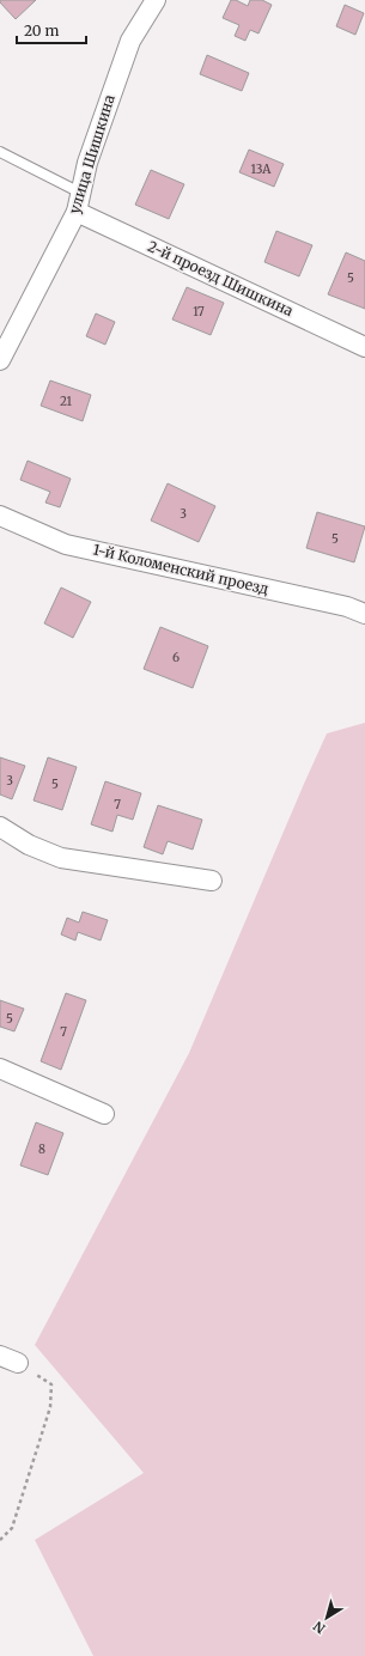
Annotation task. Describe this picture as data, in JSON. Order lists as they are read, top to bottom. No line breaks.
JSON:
{"streets":{"street":["улица Шишкина","2-й проезд Шишкина","1-й Коломенский проезд"]},"crossings":[["улица Шишкина","2-й проезд Шишкина"]],"house_numbers":["13А","5","17","21","3","5","6","3","5","7","5","7","8"],"scale_bar":"20 m","north":"bottom left"}
